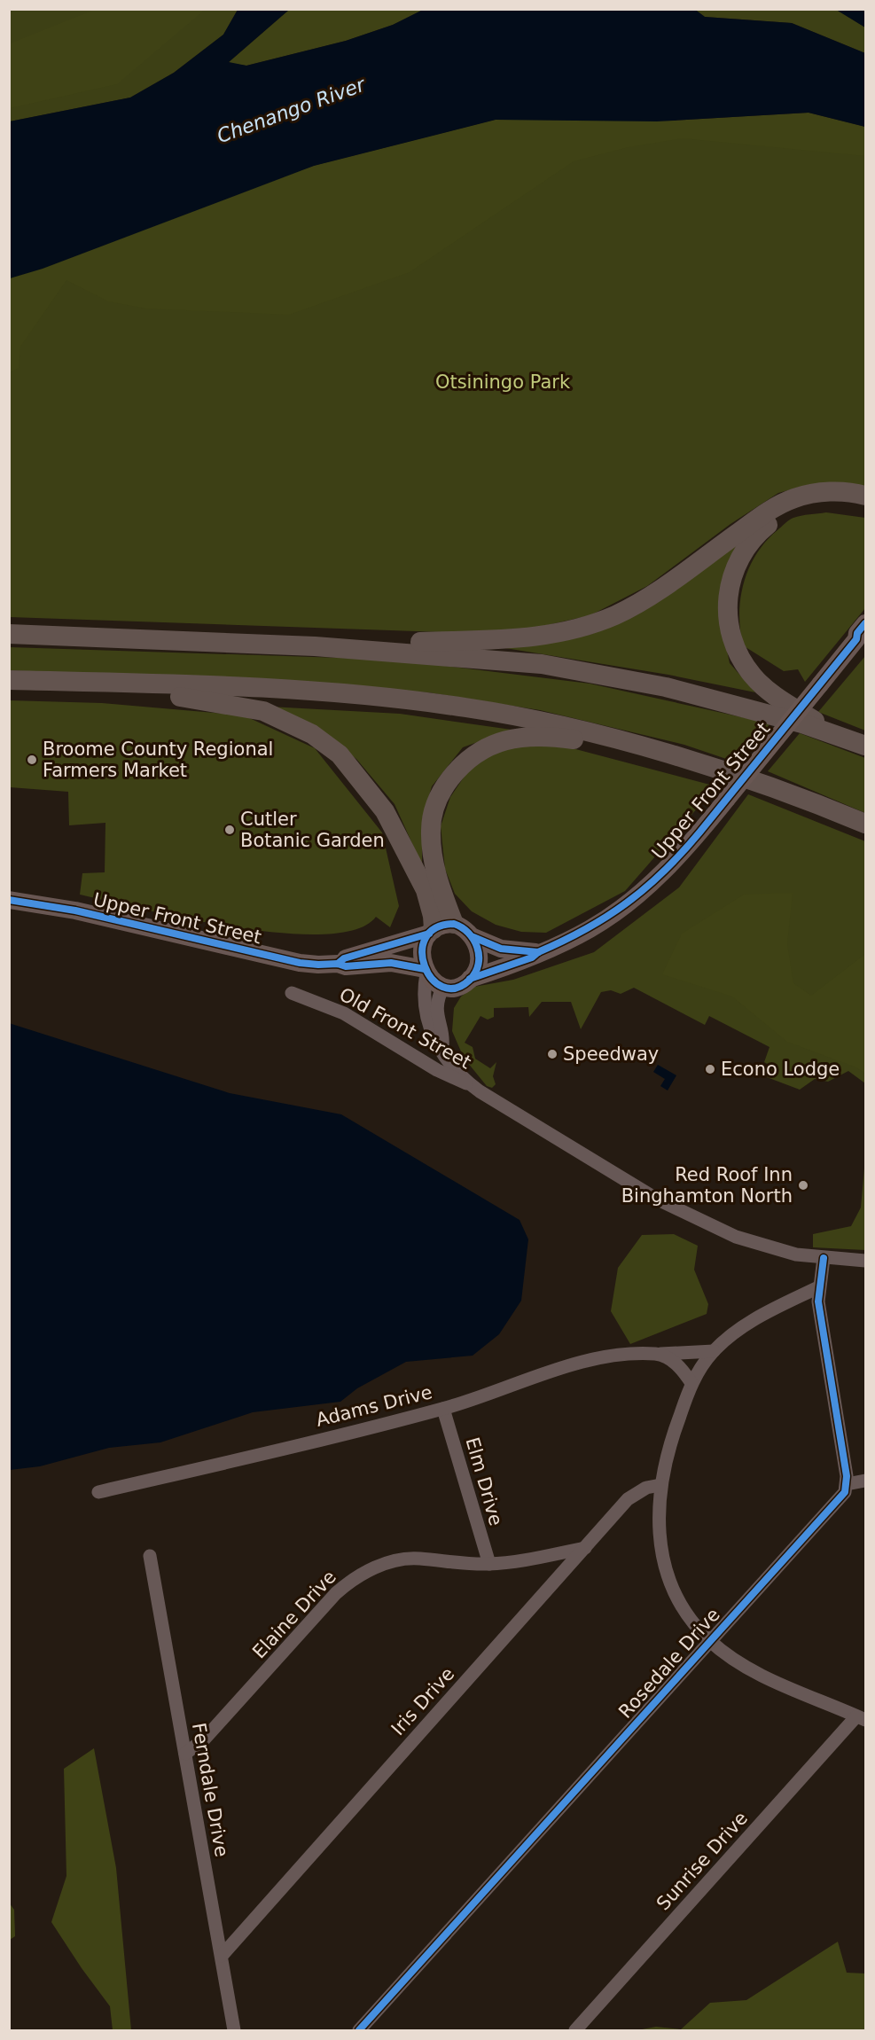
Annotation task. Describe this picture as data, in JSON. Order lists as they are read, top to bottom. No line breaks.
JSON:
{"streets":{"main road":["Upper Front Street"],"street":["Old Front Street","Adams Drive","Elm Drive","Elaine Drive","Rosedale Drive","Iris Drive","Ferndale Drive","Sunrise Drive"]},"crossings":[["Upper Front Street","Old Front Street"],["Adams Drive","Elm Drive"],["Elm Drive","Elaine Drive"],["Elaine Drive","Iris Drive"],["Elaine Drive","Ferndale Drive"],["Iris Drive","Ferndale Drive"]],"water":["Chenango River"],"parks":["Otsiningo Park"],"places":["Broome County Regional Farmers Market","Cutler Botanic Garden","Speedway","Econo Lodge","Red Roof Inn Binghamton North"]}
